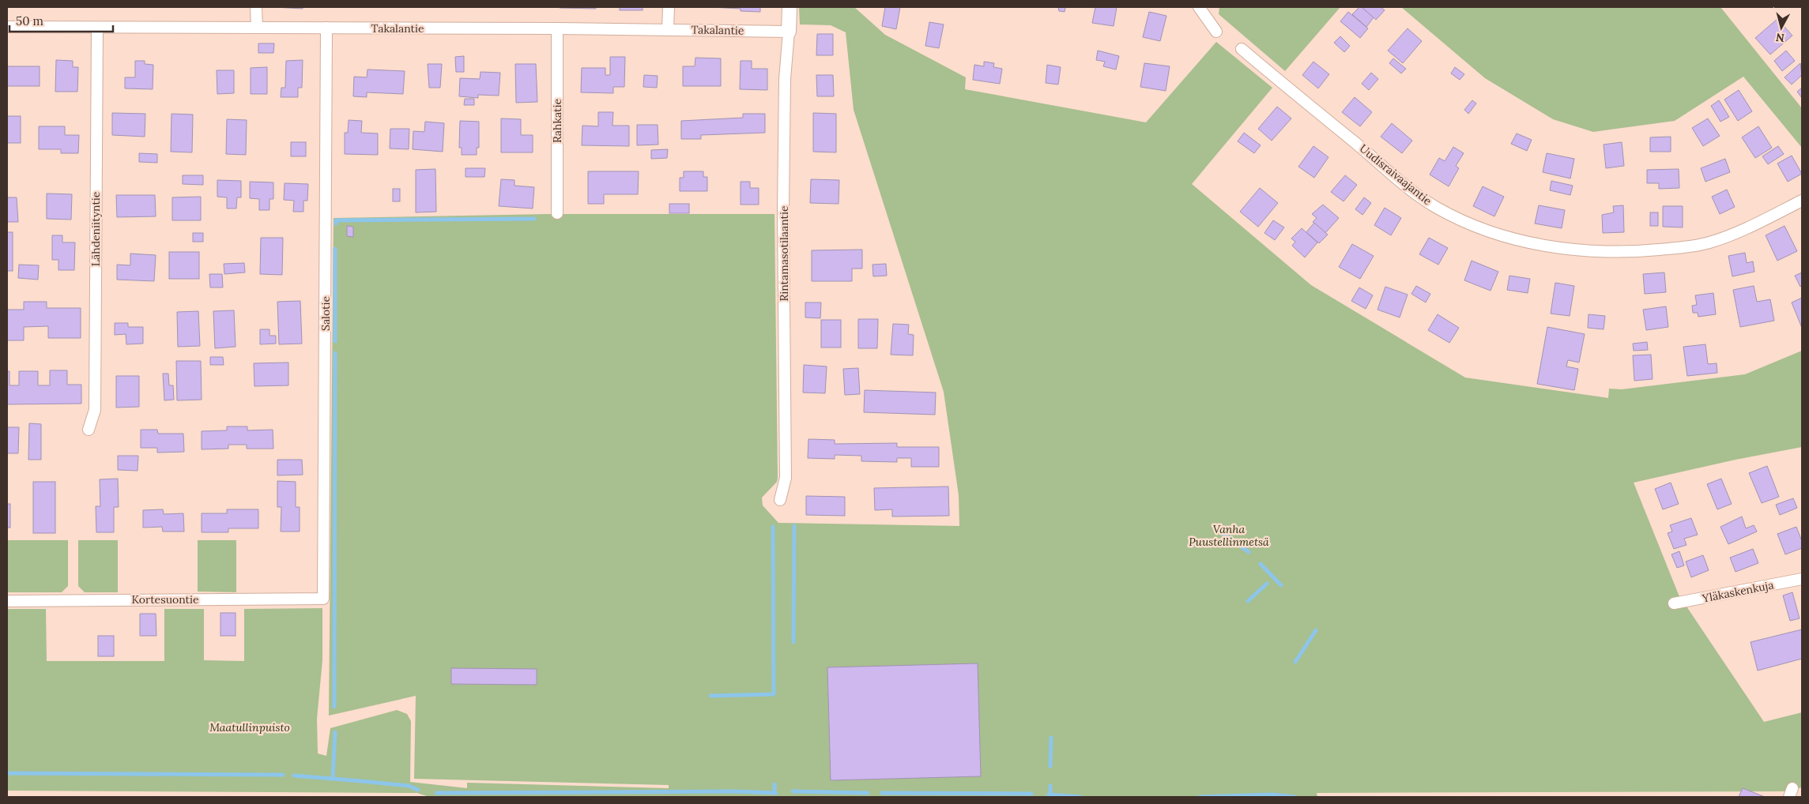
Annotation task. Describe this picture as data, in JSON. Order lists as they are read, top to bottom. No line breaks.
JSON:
{"streets":{"street":["Takalantie","Rahkatie","Uudisraivaajantie","Lähdeniityntie","Rintamasotilaantie","Salotie","Yläkaskenkuja","Kortesuontie"]},"crossings":[["Takalantie","Rahkatie"],["Takalantie","Lähdeniityntie"],["Takalantie","Rintamasotilaantie"],["Takalantie","Salotie"],["Salotie","Kortesuontie"]],"parks":["Vanha Puustellinmetsä","Maatullinpuisto"],"scale_bar":"50 m","north":"bottom"}
